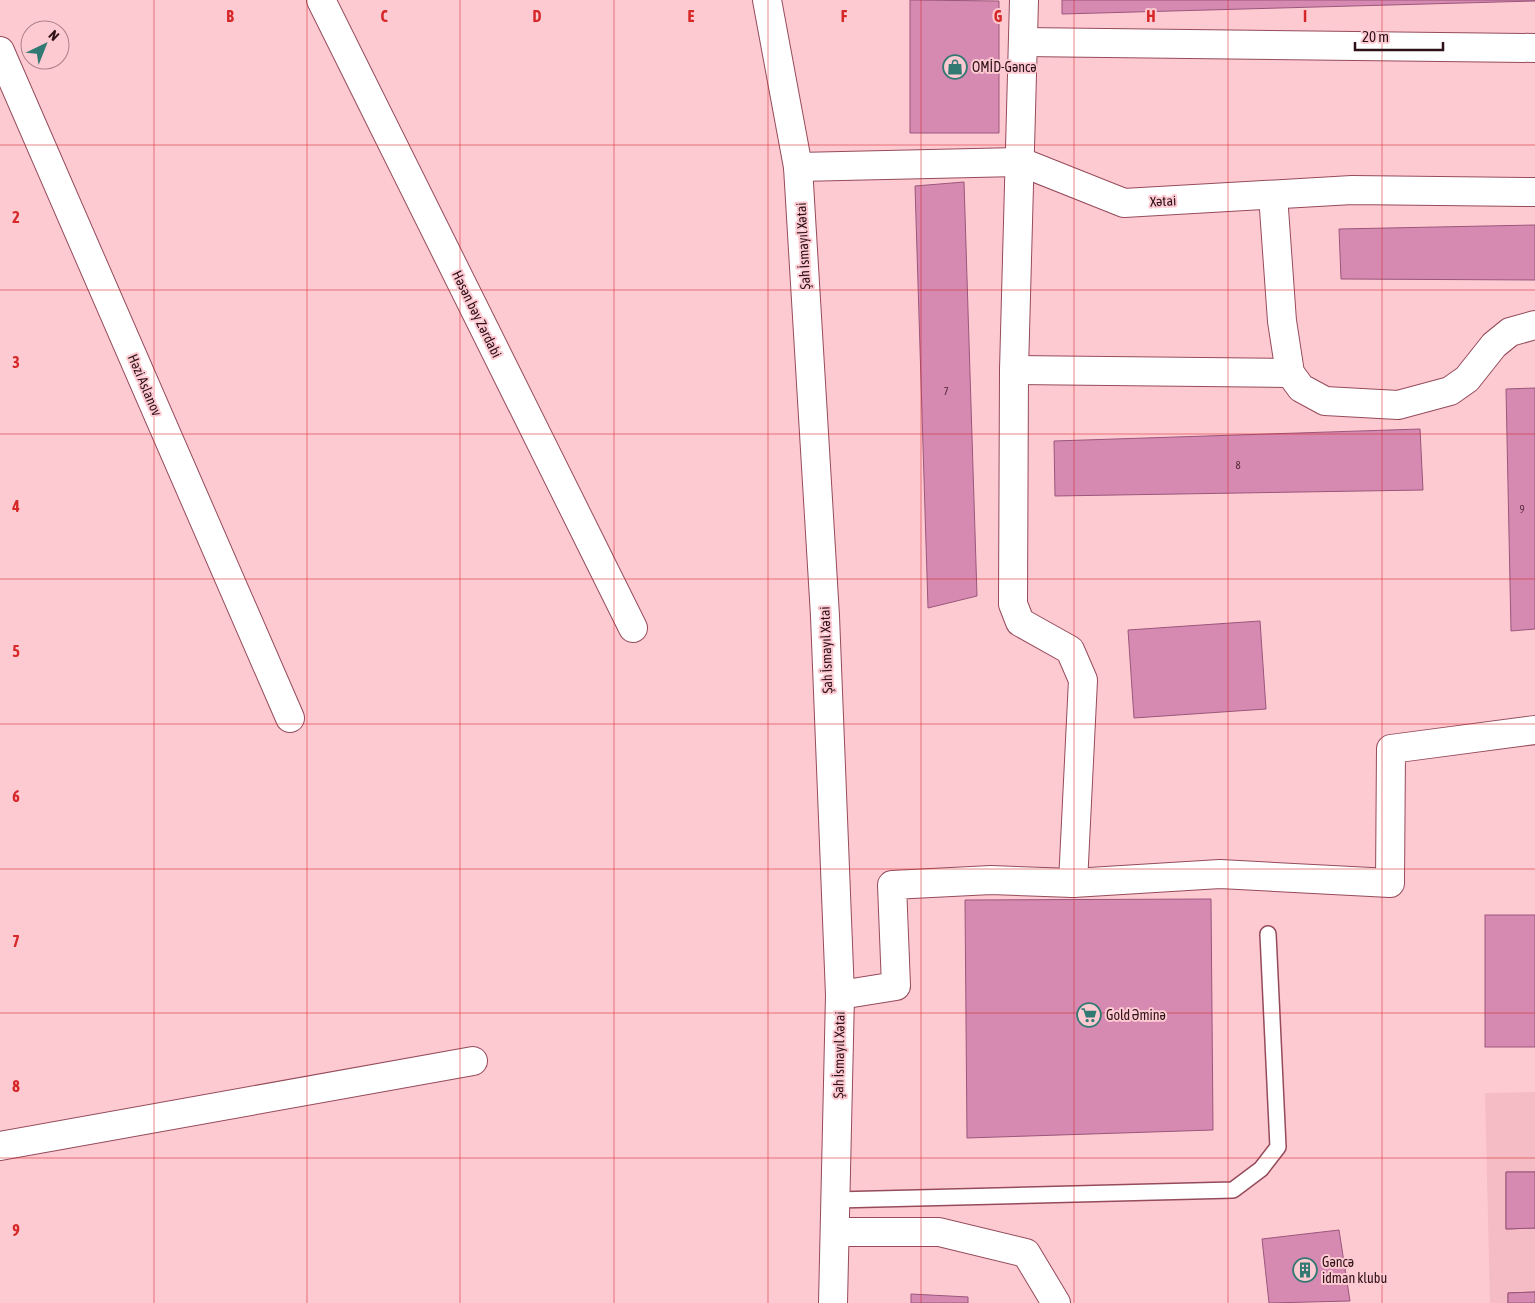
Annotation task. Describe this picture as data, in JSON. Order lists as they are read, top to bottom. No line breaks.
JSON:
{"streets":{"street":["Xətai","Şah İsmayıl Xətai","Həsən bəy Zərdabi","Həzi Aslanov"]},"crossings":[["Xətai","Şah İsmayıl Xətai"]],"places":{"shop":["OMİD-Gəncə"],"supermarket":["Gold Əminə"],"building":["Gəncə idman klubu"]},"house_numbers":["7","8","9"],"scale_bar":"20 m","north":"top right","grid":{"columns":["B","C","D","E","F","G","H","I"],"rows":["2","3","4","5","6","7","8","9"]}}
